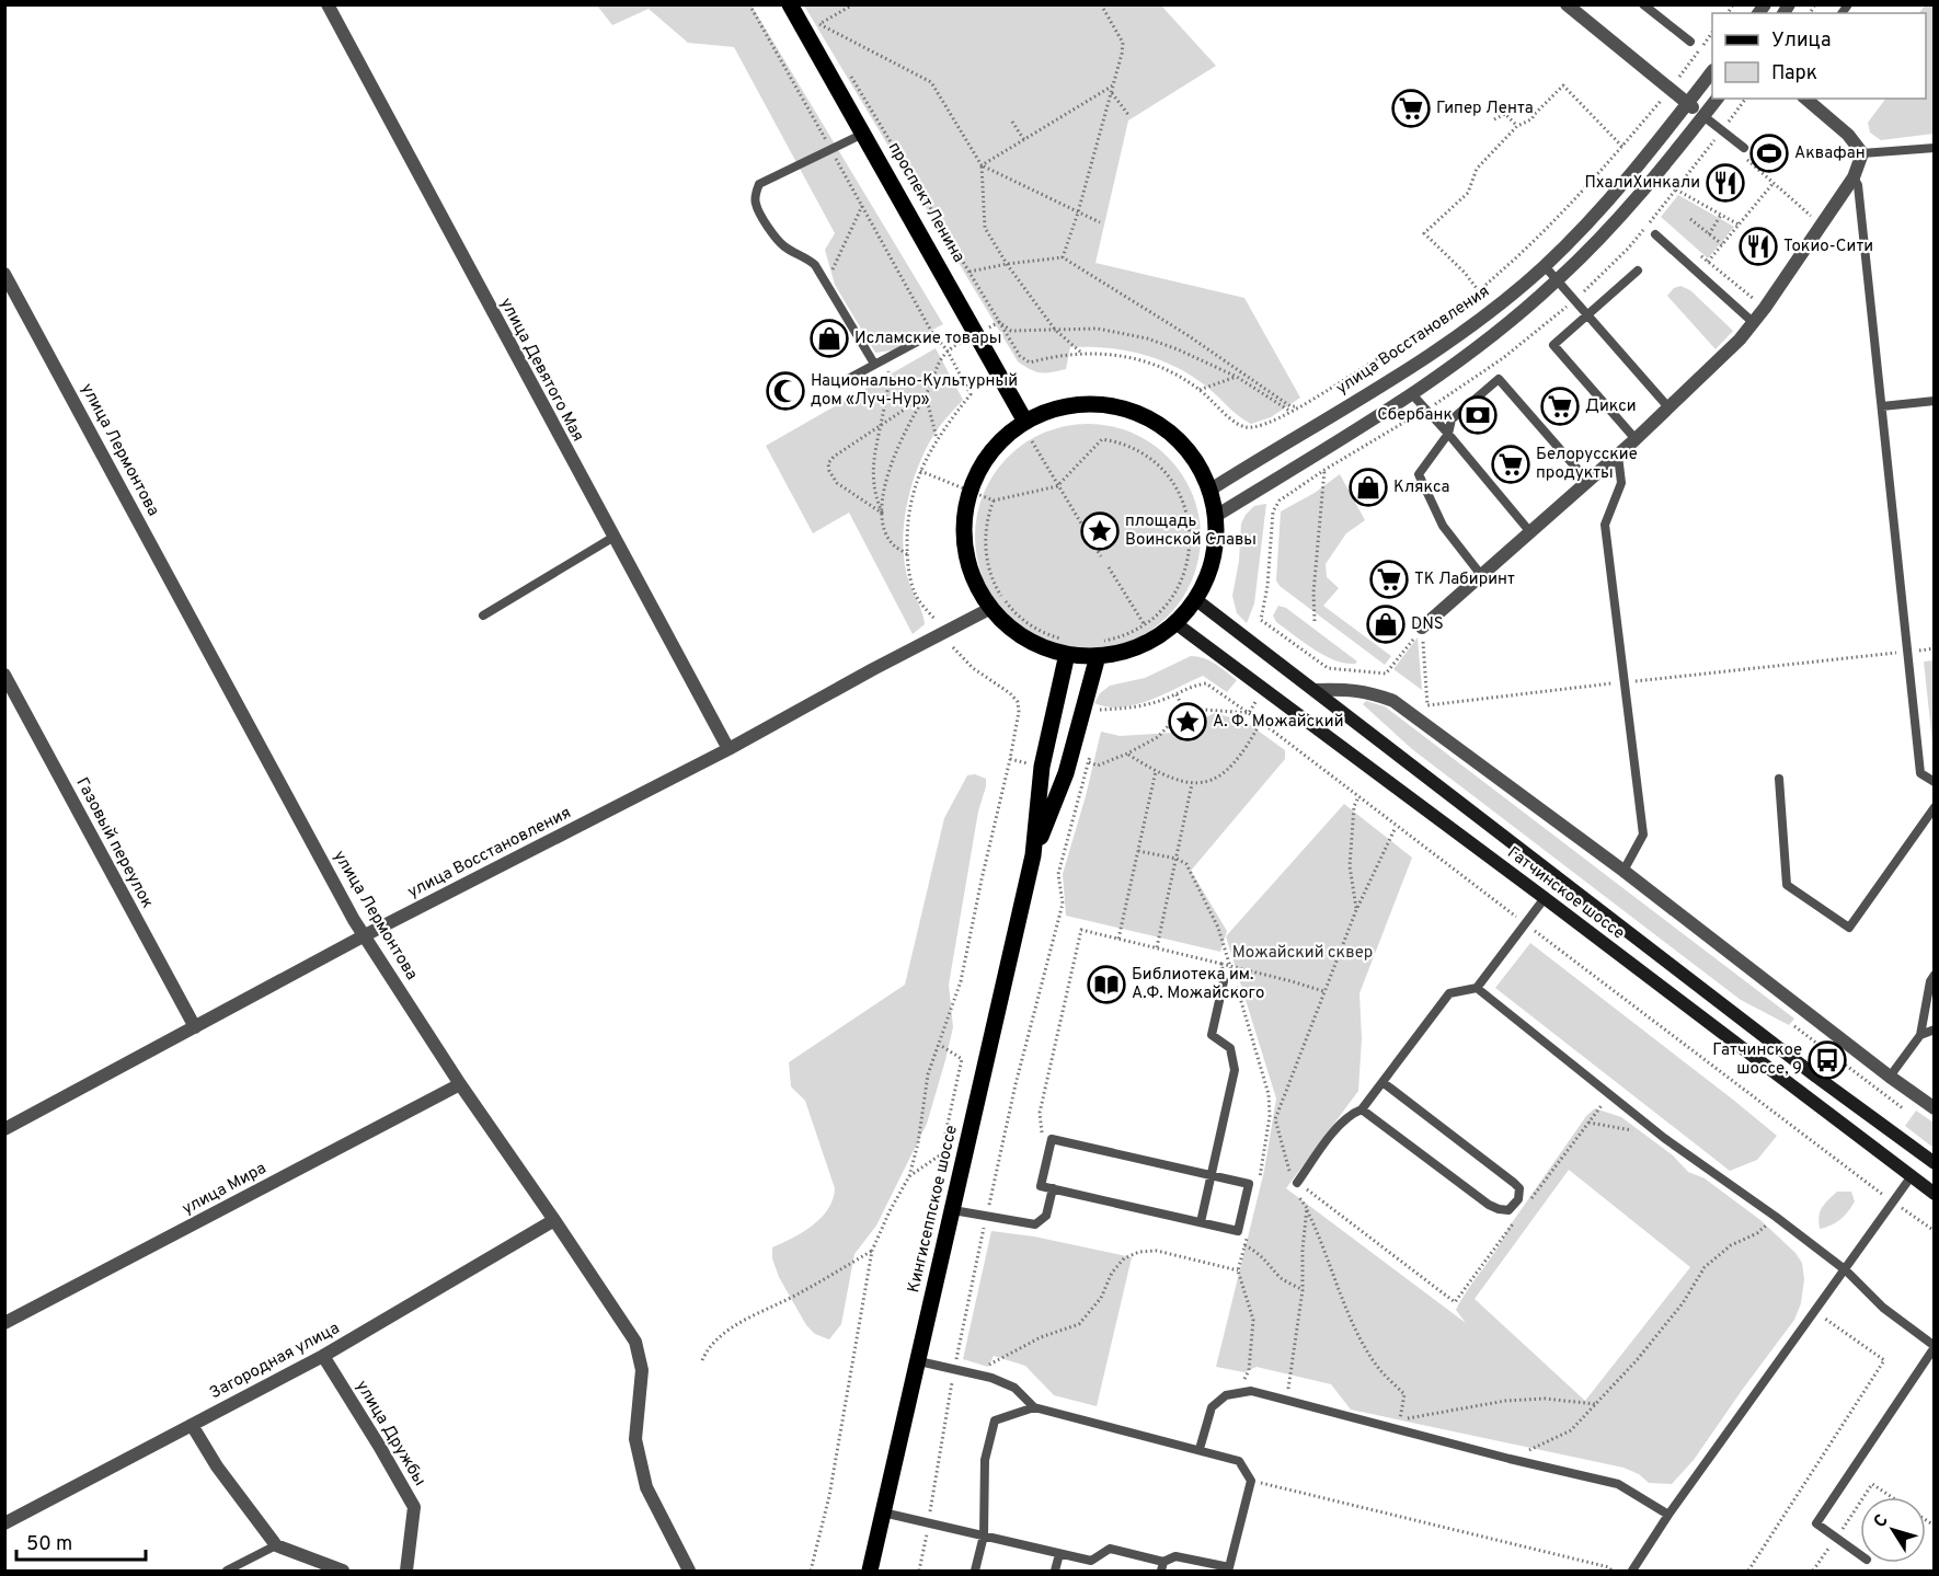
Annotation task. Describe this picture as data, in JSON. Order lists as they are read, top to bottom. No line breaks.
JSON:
{"streets":{"main road":["проспект Ленина","Гатчинское шоссе","Кингисеппское шоссе"],"street":["улица Восстановления","улица Девятого Мая","улица Лермонтова","Газовый переулок","улица Мира","Загородная улица","улица Дружбы"]},"crossings":[["улица Восстановления","улица Девятого Мая"],["улица Восстановления","улица Лермонтова"],["улица Восстановления","Газовый переулок"],["улица Лермонтова","улица Мира"],["улица Лермонтова","Загородная улица"],["Загородная улица","улица Дружбы"]],"parks":["Можайский сквер"],"places":{"supermarket":["Гипер Лента","Дикси","Белорусские продукты","ТК Лабиринт"],"sports":["Аквафан"],"restaurant":["ПхалиХинкали","Токио-Сити"],"shop":["Исламские товары","Клякса","DNS"],"mosque":["Национально-Культурный дом «Луч-Нур»"],"bank":["Сбербанк"],"place":["площадь Воинской Славы","А. Ф. Можайский"],"library":["Библиотека им. А.Ф. Можайского"],"bus stop":["Гатчинское шоссе, 9"]},"legend":["Улица","Парк"],"scale_bar":"50 m","north":"top left"}
